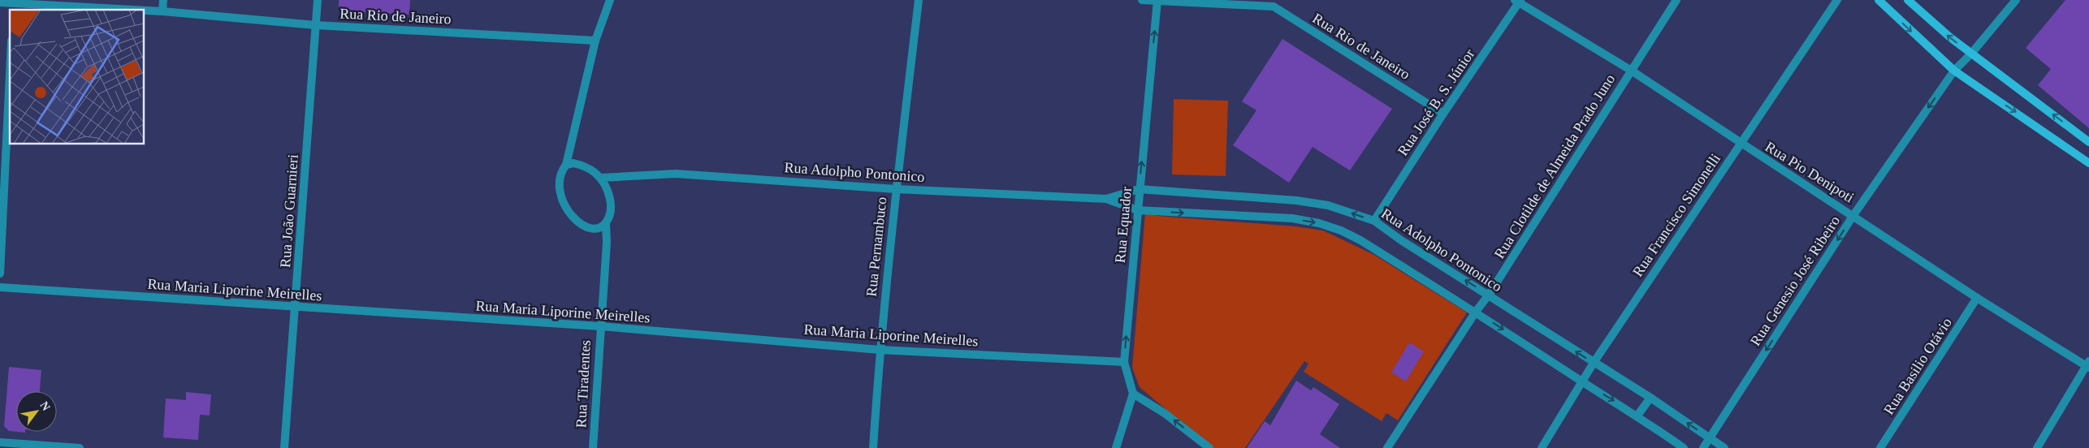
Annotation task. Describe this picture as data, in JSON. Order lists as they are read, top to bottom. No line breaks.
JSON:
{"streets":{"street":["Rua Rio de Janeiro","Rua José B. S. Júnior","Rua Clotilde de Almeida Prado Juno","Rua Adolpho Pontonico","Rua Pio Denipoti","Rua João Guarnieri","Rua Francisco Simonelli","Rua Equador","Rua Pernambuco","Rua Genesio José Ribeiro","Rua Maria Liporine Meirelles","Rua Basilio Otávio","Rua Tiradentes"]},"crossings":[["Rua Rio de Janeiro","Rua José B. S. Júnior"],["Rua Rio de Janeiro","Rua João Guarnieri"],["Rua Rio de Janeiro","Rua Equador"],["Rua José B. S. Júnior","Rua Adolpho Pontonico"],["Rua José B. S. Júnior","Rua Pio Denipoti"],["Rua Clotilde de Almeida Prado Juno","Rua Adolpho Pontonico"],["Rua Clotilde de Almeida Prado Juno","Rua Pio Denipoti"],["Rua Adolpho Pontonico","Rua Francisco Simonelli"],["Rua Adolpho Pontonico","Rua Equador"],["Rua Adolpho Pontonico","Rua Pernambuco"],["Rua Adolpho Pontonico","Rua Genesio José Ribeiro"],["Rua Adolpho Pontonico","Rua Tiradentes"],["Rua Pio Denipoti","Rua Francisco Simonelli"],["Rua Pio Denipoti","Rua Genesio José Ribeiro"],["Rua Pio Denipoti","Rua Basilio Otávio"],["Rua João Guarnieri","Rua Maria Liporine Meirelles"],["Rua Equador","Rua Maria Liporine Meirelles"],["Rua Pernambuco","Rua Maria Liporine Meirelles"],["Rua Maria Liporine Meirelles","Rua Tiradentes"]],"one_way":["Rua Equador","Rua Genesio José Ribeiro"],"north":"top right"}
